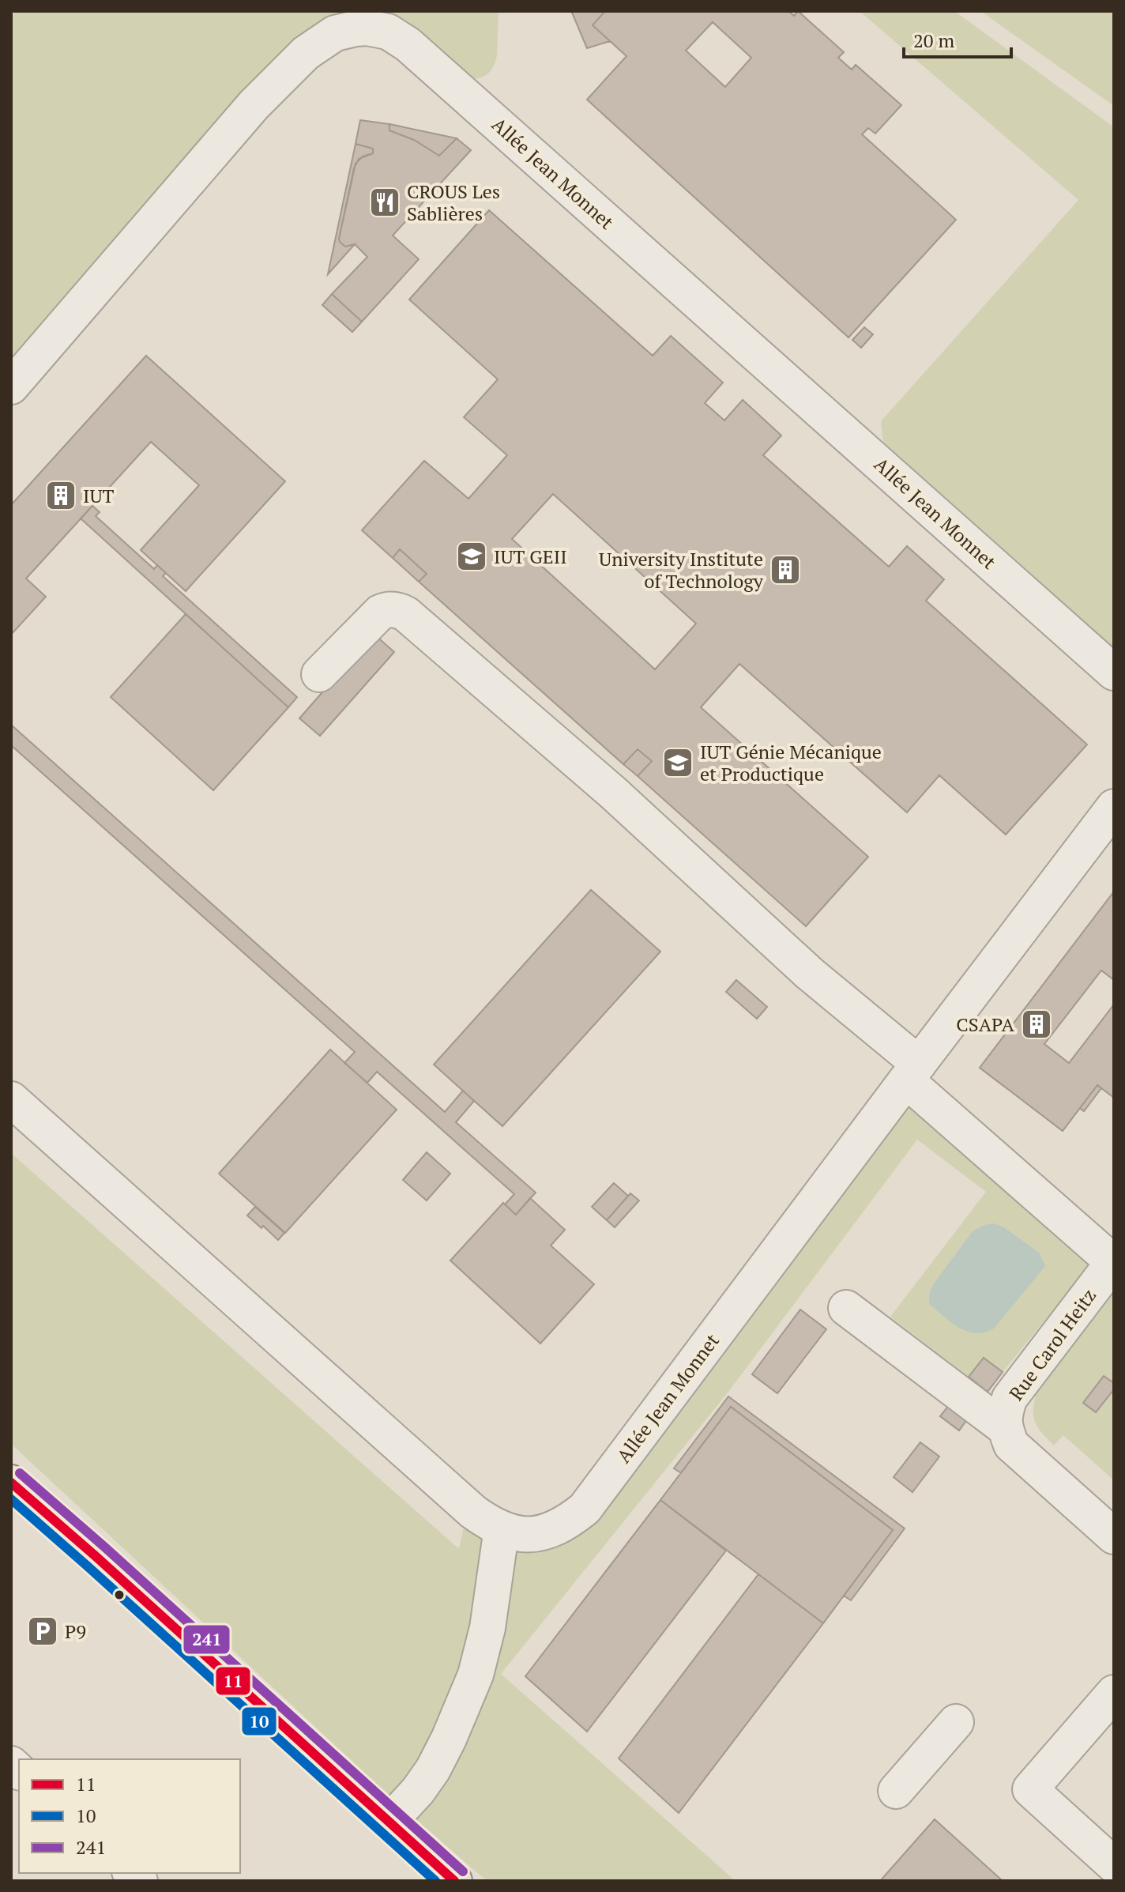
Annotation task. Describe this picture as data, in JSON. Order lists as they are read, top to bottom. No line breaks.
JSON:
{"streets":{"street":["Allée Jean Monnet","Rue Carol Heitz"]},"places":{"restaurant":["CROUS Les Sablières"],"building":["IUT","University Institute of Technology","CSAPA"],"school or university":["IUT GEII","IUT Génie Mécanique et Productique"],"parking":["P9"]},"lines":["transit line 241","transit line 11","transit line 10"],"legend":["11","10","241"],"scale_bar":"20 m"}
